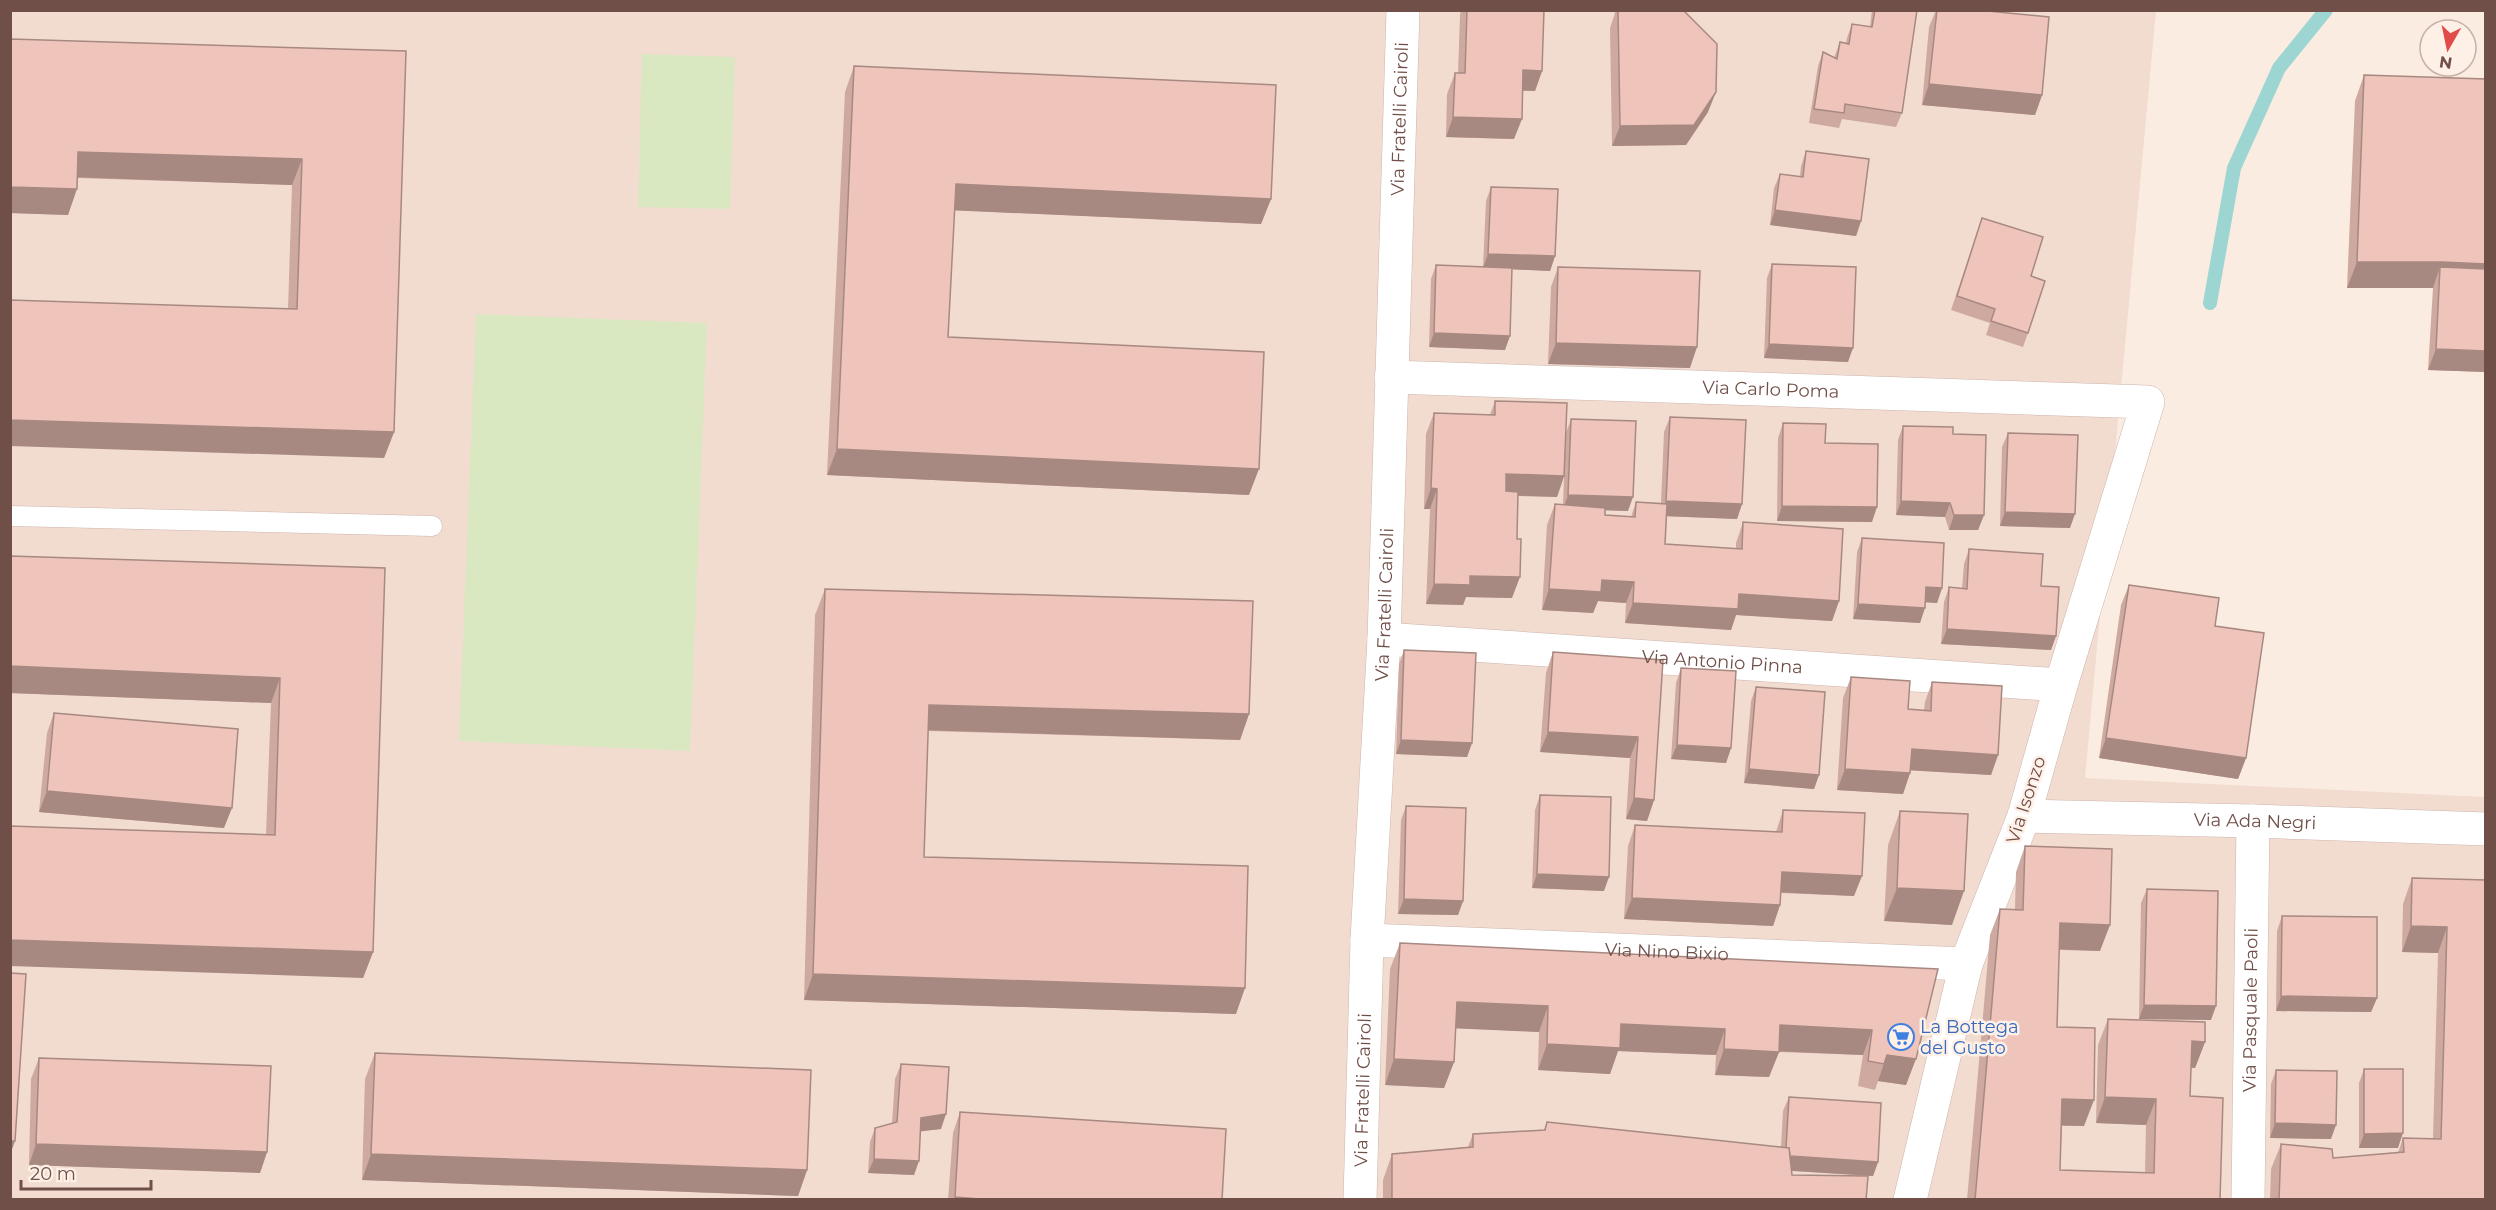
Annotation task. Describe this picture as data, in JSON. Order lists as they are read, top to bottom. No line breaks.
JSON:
{"streets":{"street":["Via Fratelli Cairoli","Via Carlo Poma","Via Antonio Pinna","Via Isonzo","Via Ada Negri","Via Nino Bixio","Via Pasquale Paoli"]},"crossings":[["Via Fratelli Cairoli","Via Carlo Poma"],["Via Fratelli Cairoli","Via Antonio Pinna"],["Via Fratelli Cairoli","Via Nino Bixio"],["Via Carlo Poma","Via Isonzo"],["Via Antonio Pinna","Via Isonzo"],["Via Isonzo","Via Ada Negri"],["Via Isonzo","Via Nino Bixio"],["Via Ada Negri","Via Pasquale Paoli"]],"places":{"supermarket":["La Bottega del Gusto"]},"scale_bar":"20 m","north":"bottom"}
